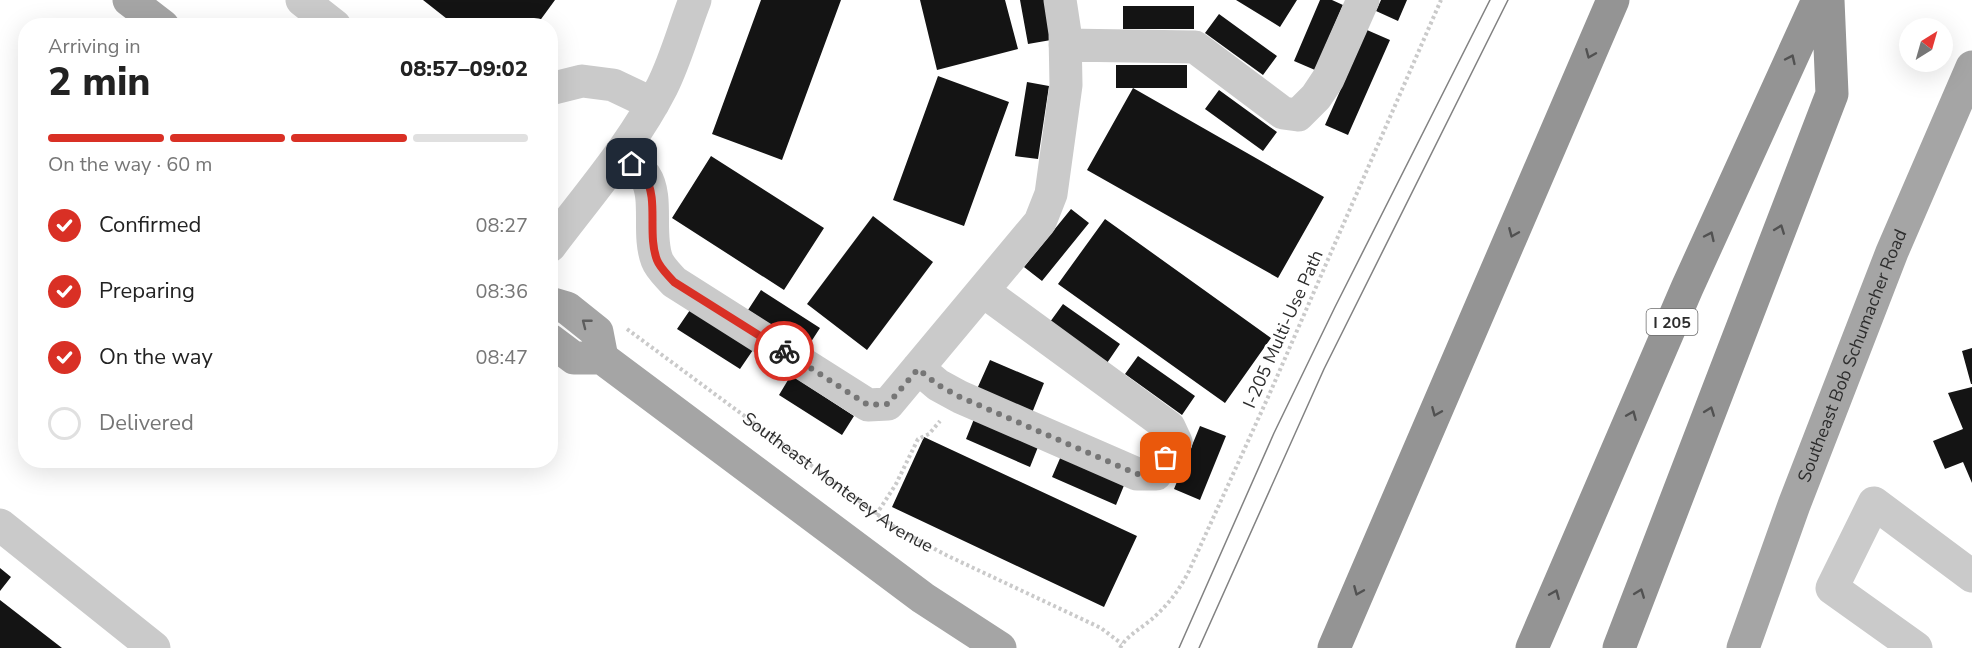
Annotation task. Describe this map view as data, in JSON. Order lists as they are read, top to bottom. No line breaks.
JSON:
{"streets":{"highway":["I 205"],"main road":["Southeast Bob Schumacher Road"],"path":["I-205 Multi-Use Path","Southeast Monterey Avenue"]},"crossings":[["I-205 Multi-Use Path","Southeast Monterey Avenue"]],"north":"top right","page":{"heading":["2 min","Arriving in","08:57–09:02"],"bar":"On the way · 60 m","list":[["Confirmed","08:27"],["Preparing","08:36"],["On the way","08:47"],"Delivered"]}}
